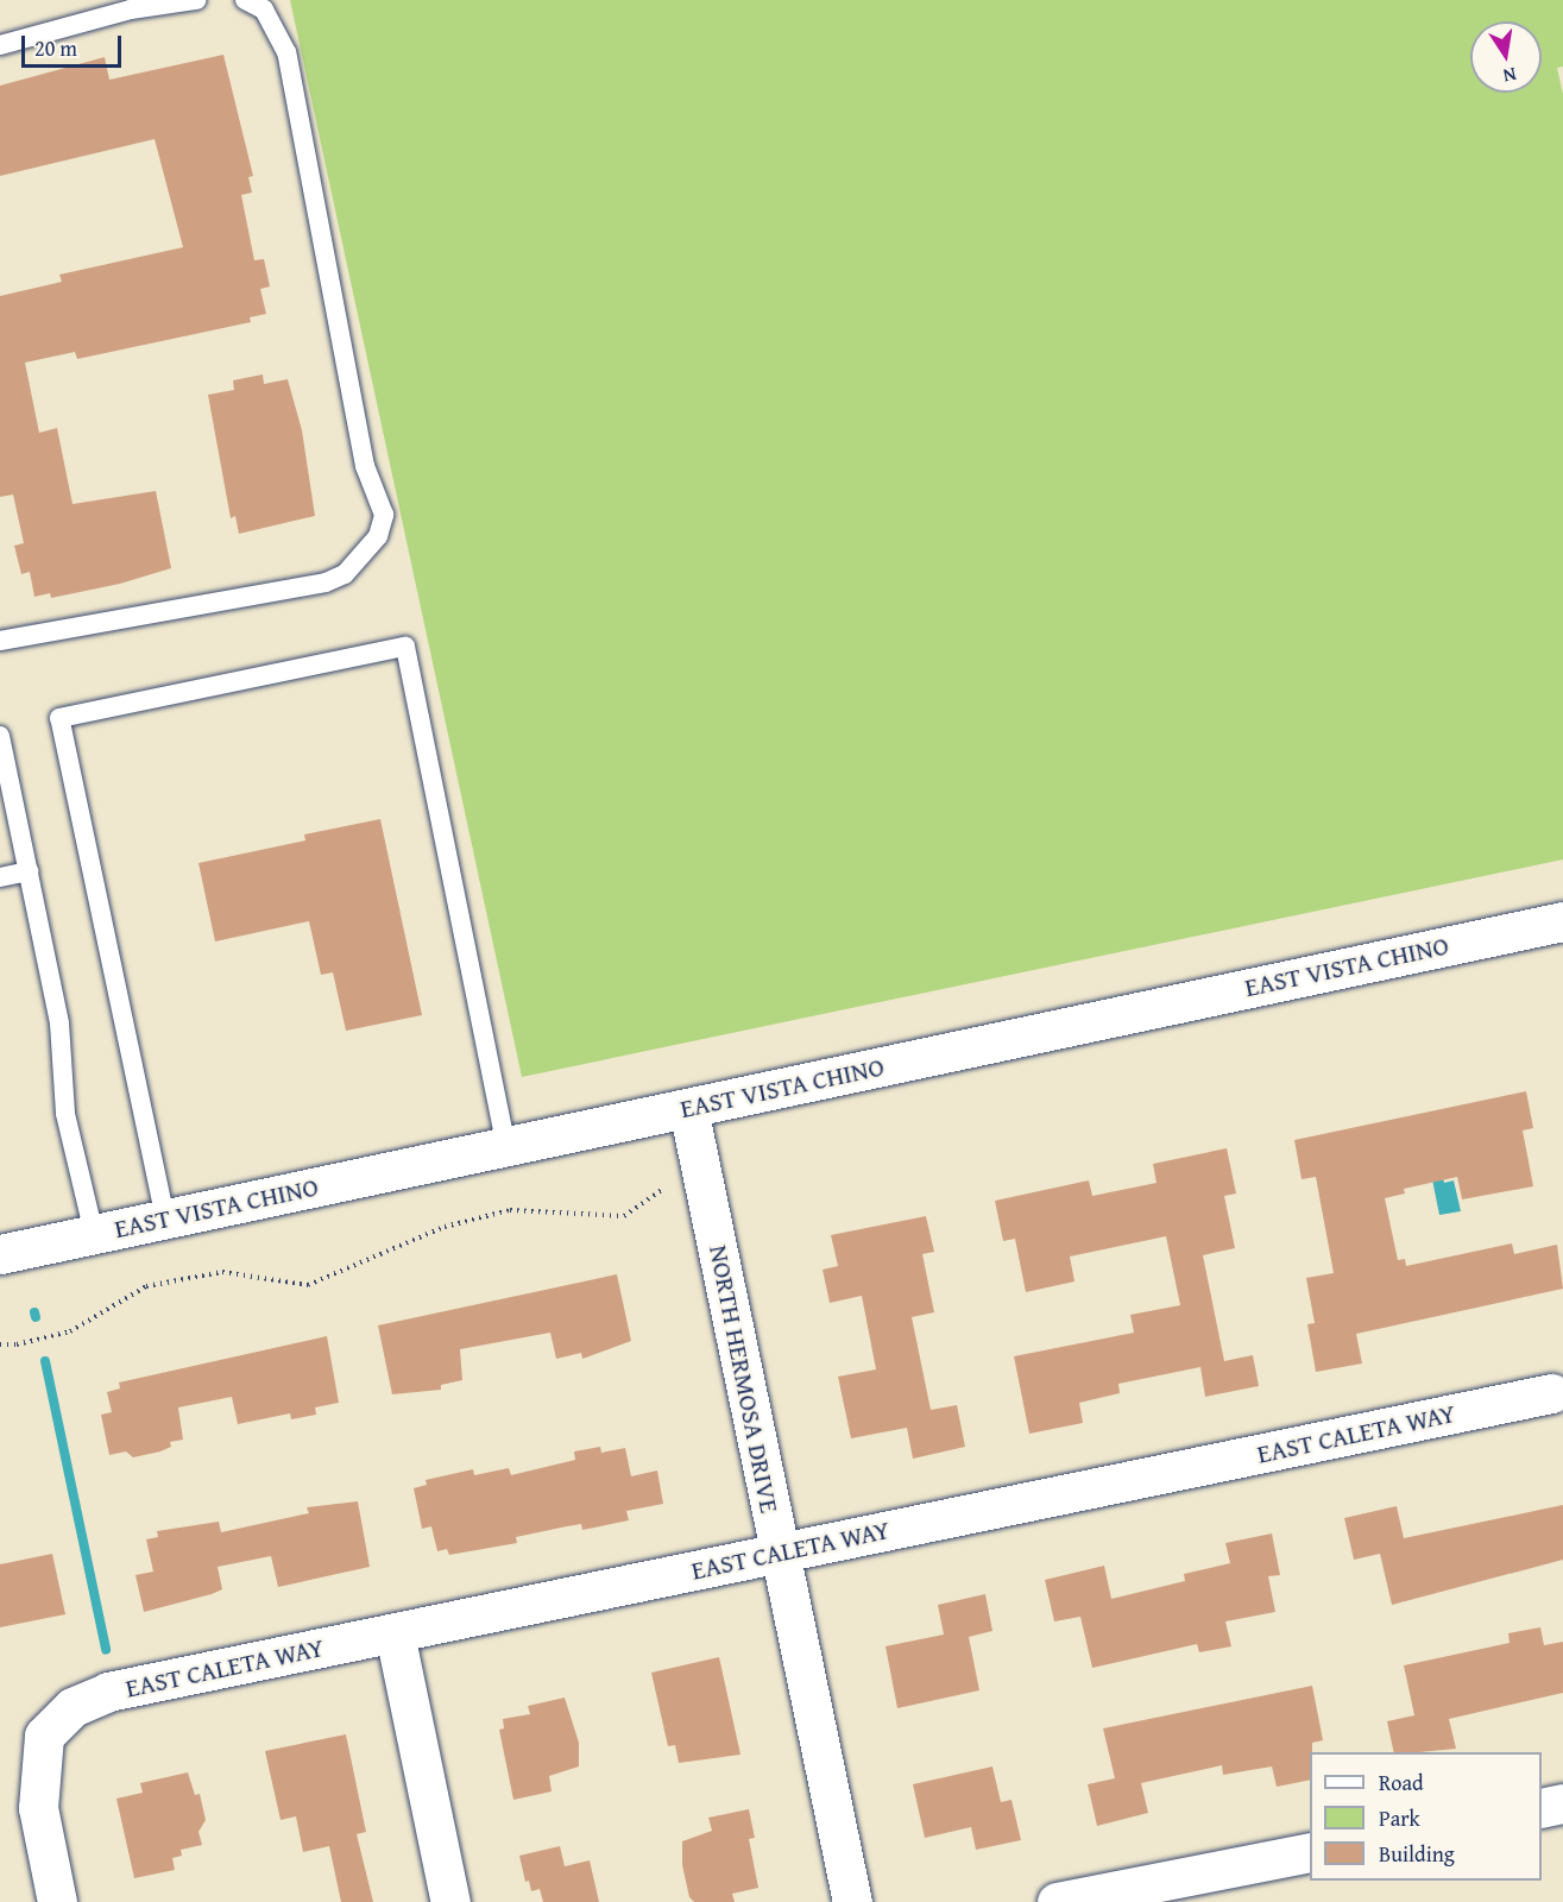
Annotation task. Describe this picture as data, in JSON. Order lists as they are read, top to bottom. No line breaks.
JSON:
{"streets":{"street":["EAST VISTA CHINO","NORTH HERMOSA DRIVE","EAST CALETA WAY"]},"crossings":[["EAST VISTA CHINO","NORTH HERMOSA DRIVE"],["NORTH HERMOSA DRIVE","EAST CALETA WAY"]],"legend":["Road","Park","Building"],"scale_bar":"20 m","north":"bottom"}
